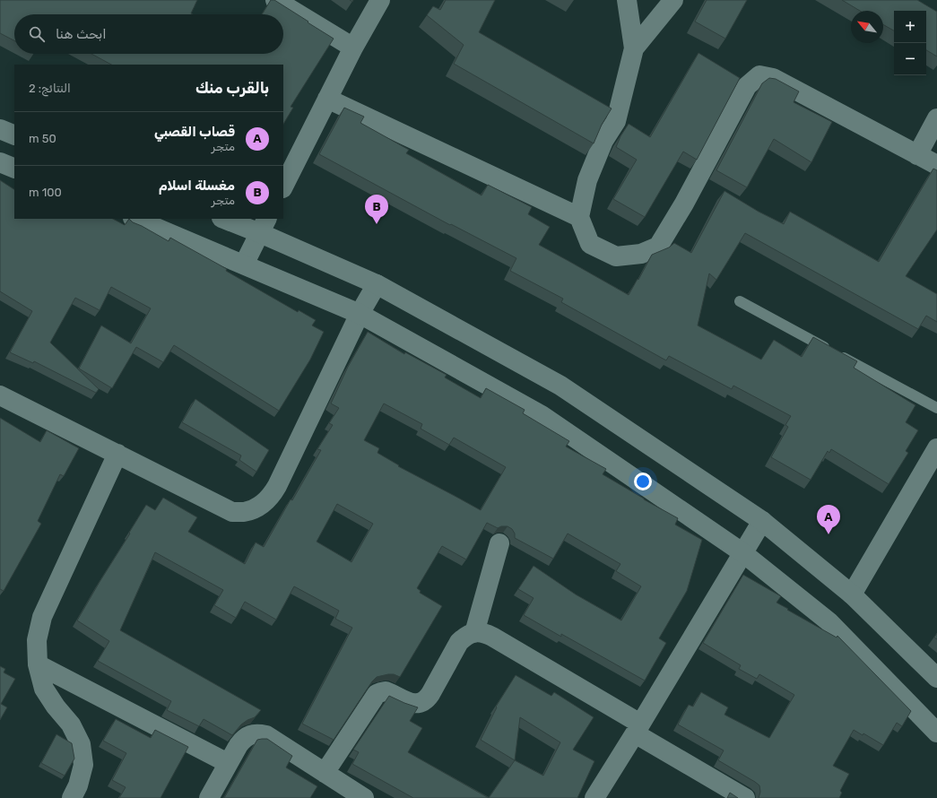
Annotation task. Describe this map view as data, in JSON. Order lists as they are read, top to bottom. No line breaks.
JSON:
{"north":"top left","page":{"map_buttons":["+","−"],"search":"ابحث هنا","heading":["بالقرب منك","النتائج: 2"],"list":[{"mark":"A","name":"قصاب القصبي","note":"متجر","value":"50 m"},{"mark":"B","name":"مغسلة اسلام","note":"متجر","value":"100 m"}],"pins":["B","A"]}}
